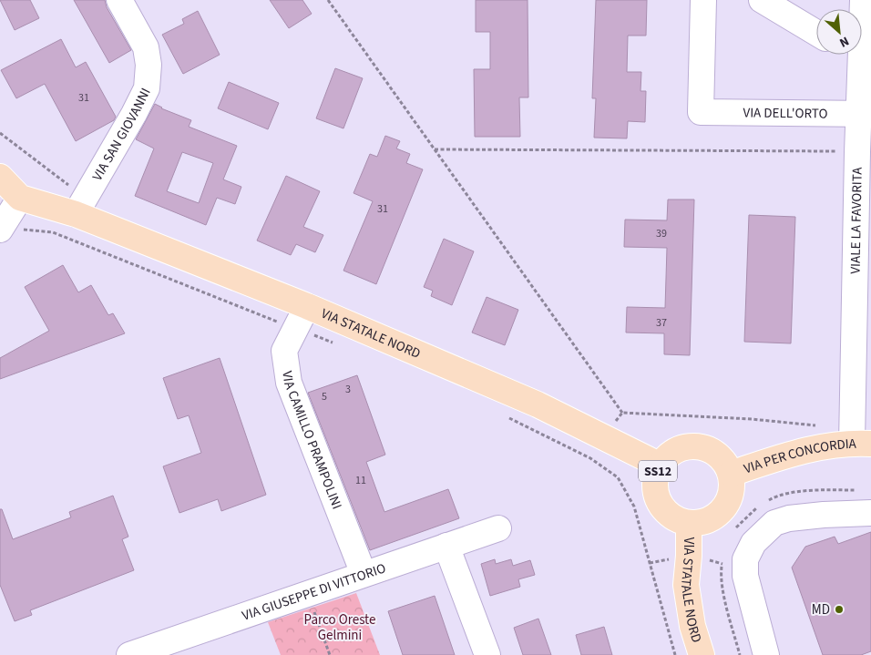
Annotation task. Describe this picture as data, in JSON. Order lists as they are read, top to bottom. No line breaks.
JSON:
{"streets":{"main road":["VIA STATALE NORD","VIA PER CONCORDIA","SS12"],"street":["VIA DELL'ORTO","VIA SAN GIOVANNI","VIALE LA FAVORITA","VIA CAMILLO PRAMPOLINI","VIA GIUSEPPE DI VITTORIO"]},"crossings":[["VIA DELL'ORTO","VIALE LA FAVORITA"],["VIA SAN GIOVANNI","VIA STATALE NORD"],["VIALE LA FAVORITA","VIA PER CONCORDIA"],["VIA STATALE NORD","VIA CAMILLO PRAMPOLINI"],["VIA STATALE NORD","VIA PER CONCORDIA"],["VIA STATALE NORD","SS12"],["VIA CAMILLO PRAMPOLINI","VIA GIUSEPPE DI VITTORIO"],["VIA PER CONCORDIA","SS12"]],"parks":["Parco Oreste Gelmini"],"places":["MD"],"house_numbers":["31","31","39","37","3","5","11"],"north":"bottom right"}
